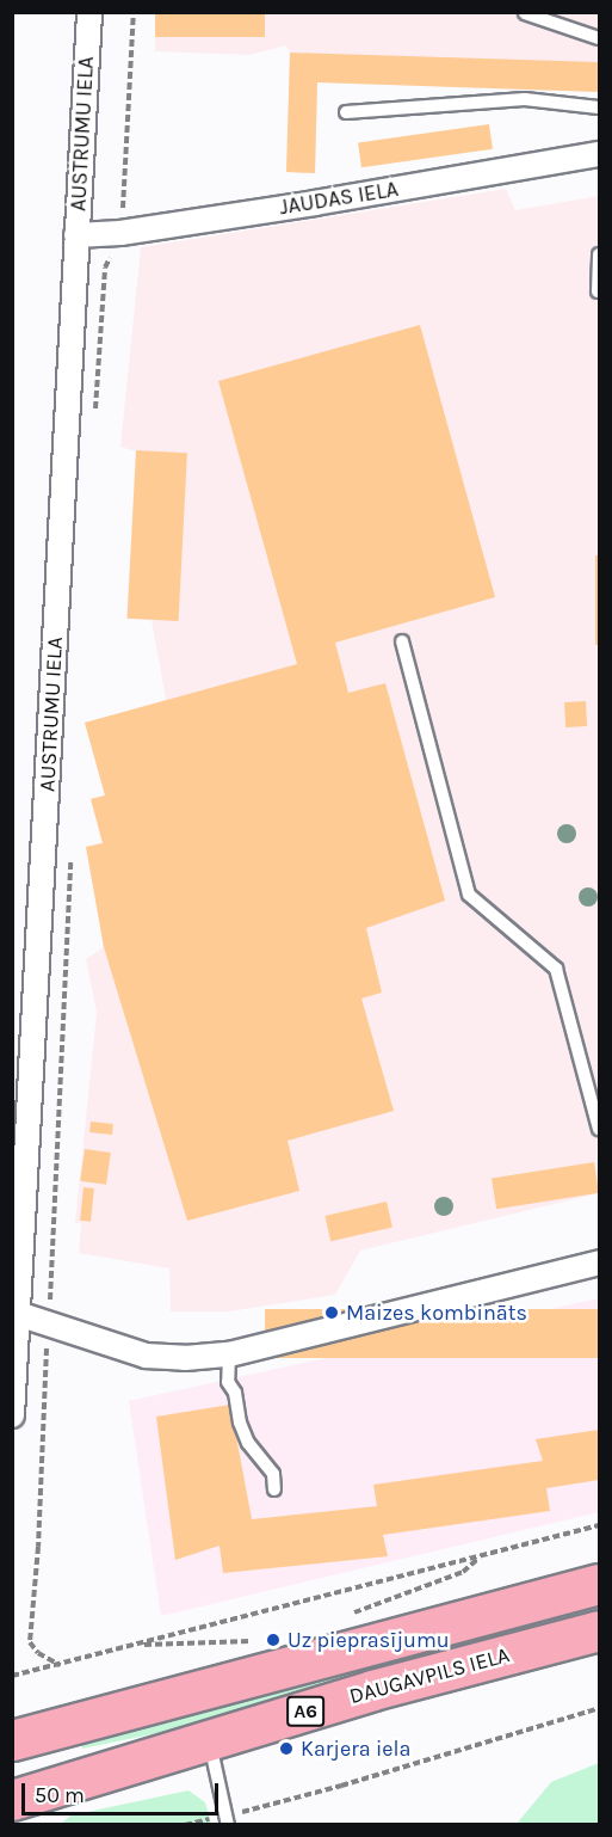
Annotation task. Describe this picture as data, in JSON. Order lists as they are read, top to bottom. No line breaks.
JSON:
{"streets":{"highway":["DAUGAVPILS IELA","A6"],"street":["AUSTRUMU IELA","JAUDAS IELA"]},"crossings":[["AUSTRUMU IELA","JAUDAS IELA"]],"places":["Maizes kombināts","Uz pieprasījumu","Karjera iela"],"scale_bar":"50 m"}
